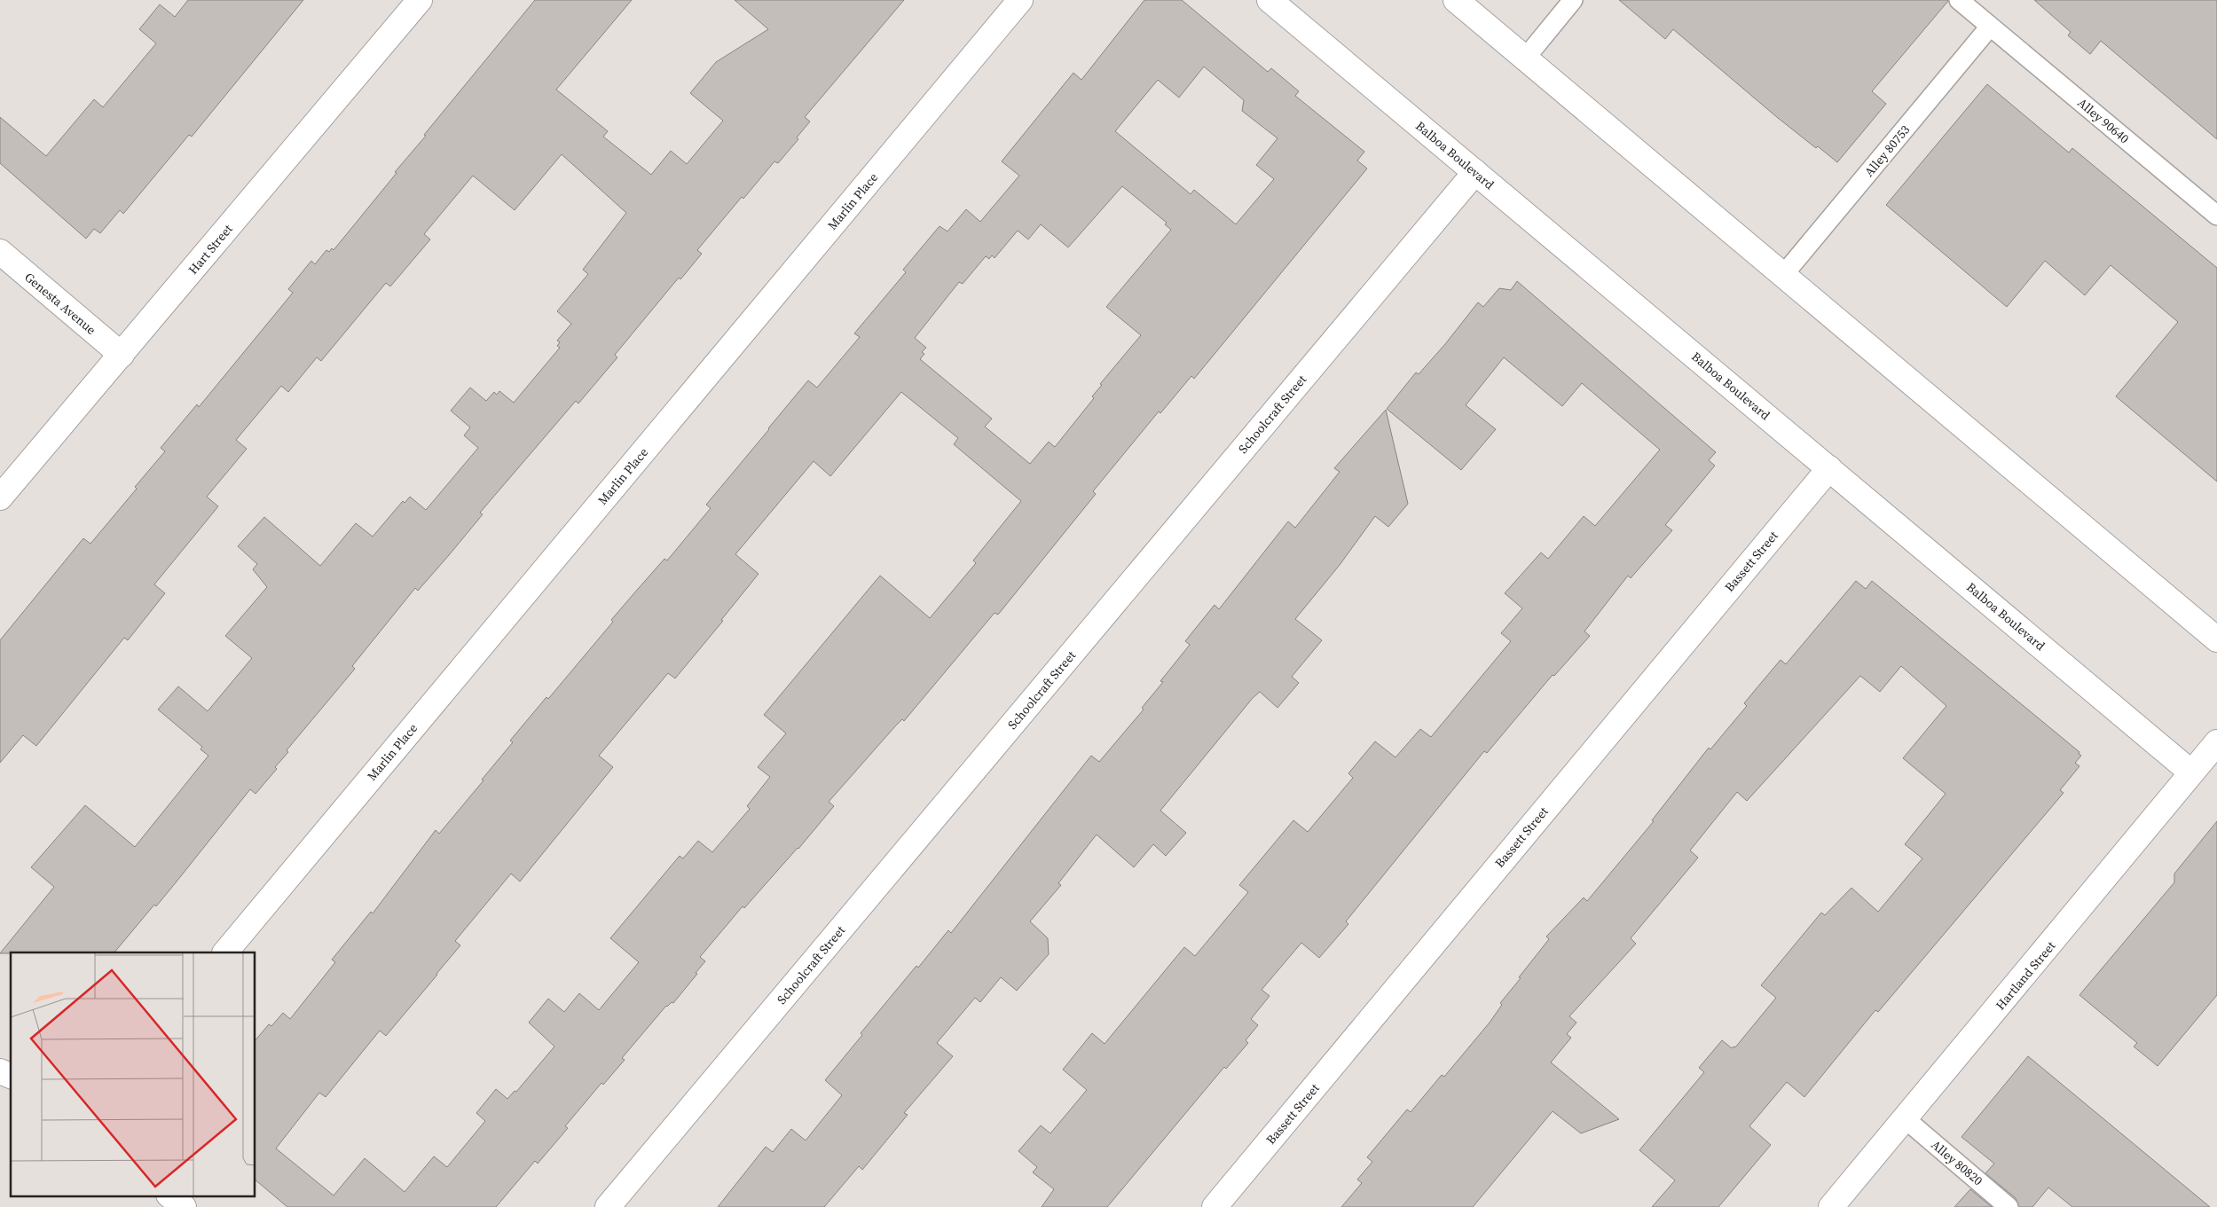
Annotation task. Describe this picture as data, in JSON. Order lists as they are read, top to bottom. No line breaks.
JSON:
{"streets":{"street":["Balboa Boulevard","Marlin Place","Hart Street","Genesta Avenue","Schoolcraft Street","Bassett Street","Hartland Street"],"lane":["Alley 90640","Alley 80753","Alley 80820"]},"crossings":[["Alley 90640","Alley 80753"],["Balboa Boulevard","Schoolcraft Street"],["Balboa Boulevard","Bassett Street"],["Balboa Boulevard","Hartland Street"],["Hart Street","Genesta Avenue"],["Hartland Street","Alley 80820"]]}
